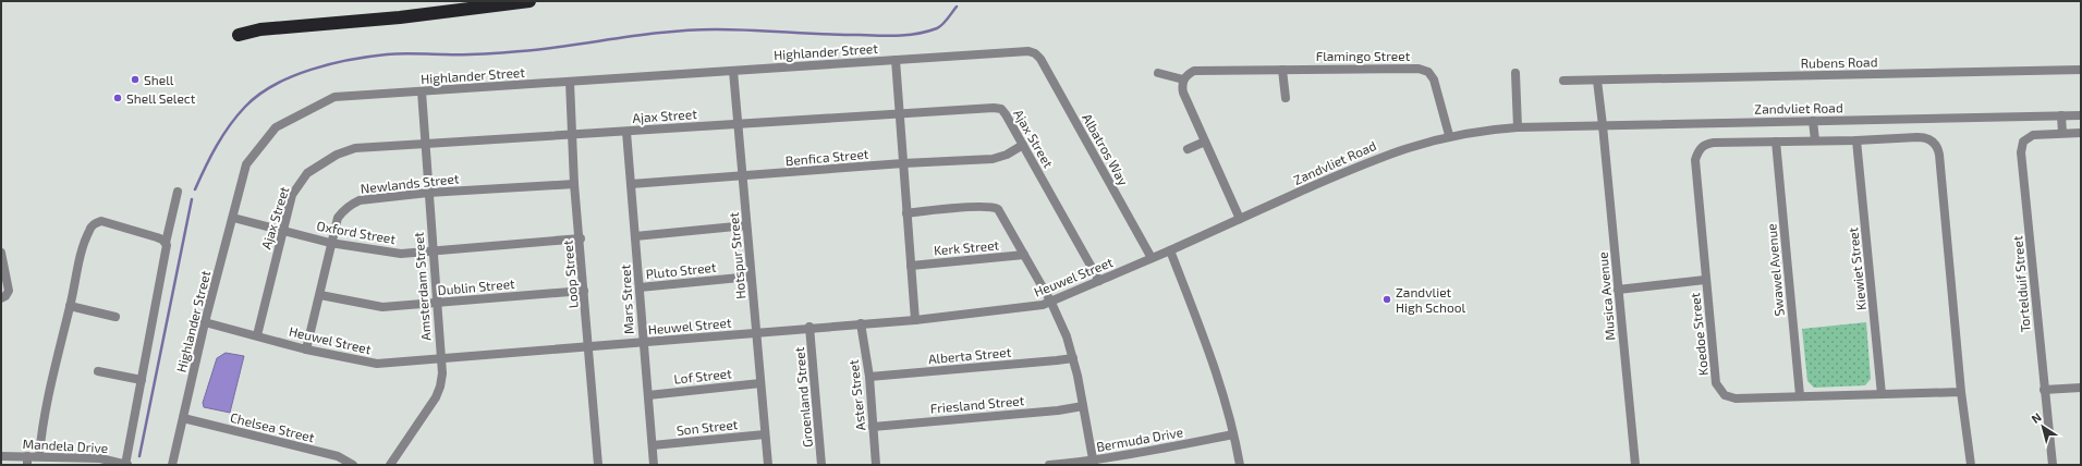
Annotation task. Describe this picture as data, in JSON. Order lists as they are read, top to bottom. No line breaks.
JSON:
{"streets":{"street":["Highlander Street","Flamingo Street","Rubens Road","Zandvliet Road","Ajax Street","Albatros Way","Benfica Street","Newlands Street","Oxford Street","Kerk Street","Hotspur Street","Kiewiet Street","Pluto Street","Swawel Avenue","Loop Street","Heuwel Street","Tortelduif Street","Amsterdam Street","Dublin Street","Musica Avenue","Mars Street","Koedoe Street","Alberta Street","Lof Street","Aster Street","Groenland Street","Friesland Street","Chelsea Street","Son Street","Bermuda Drive","Mandela Drive"]},"crossings":[["Highlander Street","Albatros Way"],["Highlander Street","Oxford Street"],["Highlander Street","Hotspur Street"],["Highlander Street","Loop Street"],["Highlander Street","Heuwel Street"],["Highlander Street","Amsterdam Street"],["Highlander Street","Chelsea Street"],["Flamingo Street","Zandvliet Road"],["Zandvliet Road","Heuwel Street"],["Zandvliet Road","Musica Avenue"],["Ajax Street","Benfica Street"],["Ajax Street","Oxford Street"],["Ajax Street","Hotspur Street"],["Ajax Street","Loop Street"],["Ajax Street","Heuwel Street"],["Ajax Street","Amsterdam Street"],["Ajax Street","Mars Street"],["Albatros Way","Heuwel Street"],["Benfica Street","Hotspur Street"],["Benfica Street","Mars Street"],["Newlands Street","Oxford Street"],["Newlands Street","Loop Street"],["Newlands Street","Heuwel Street"],["Newlands Street","Amsterdam Street"],["Newlands Street","Dublin Street"],["Oxford Street","Loop Street"],["Oxford Street","Amsterdam Street"],["Hotspur Street","Pluto Street"],["Hotspur Street","Heuwel Street"],["Hotspur Street","Lof Street"],["Hotspur Street","Son Street"],["Kiewiet Street","Koedoe Street"],["Pluto Street","Mars Street"],["Swawel Avenue","Koedoe Street"],["Loop Street","Heuwel Street"],["Loop Street","Dublin Street"],["Heuwel Street","Amsterdam Street"],["Heuwel Street","Mars Street"],["Heuwel Street","Aster Street"],["Heuwel Street","Groenland Street"],["Amsterdam Street","Dublin Street"],["Mars Street","Lof Street"],["Mars Street","Son Street"],["Alberta Street","Aster Street"],["Aster Street","Friesland Street"]],"places":["Shell","Shell Select","Zandvliet High School"],"north":"top left"}
